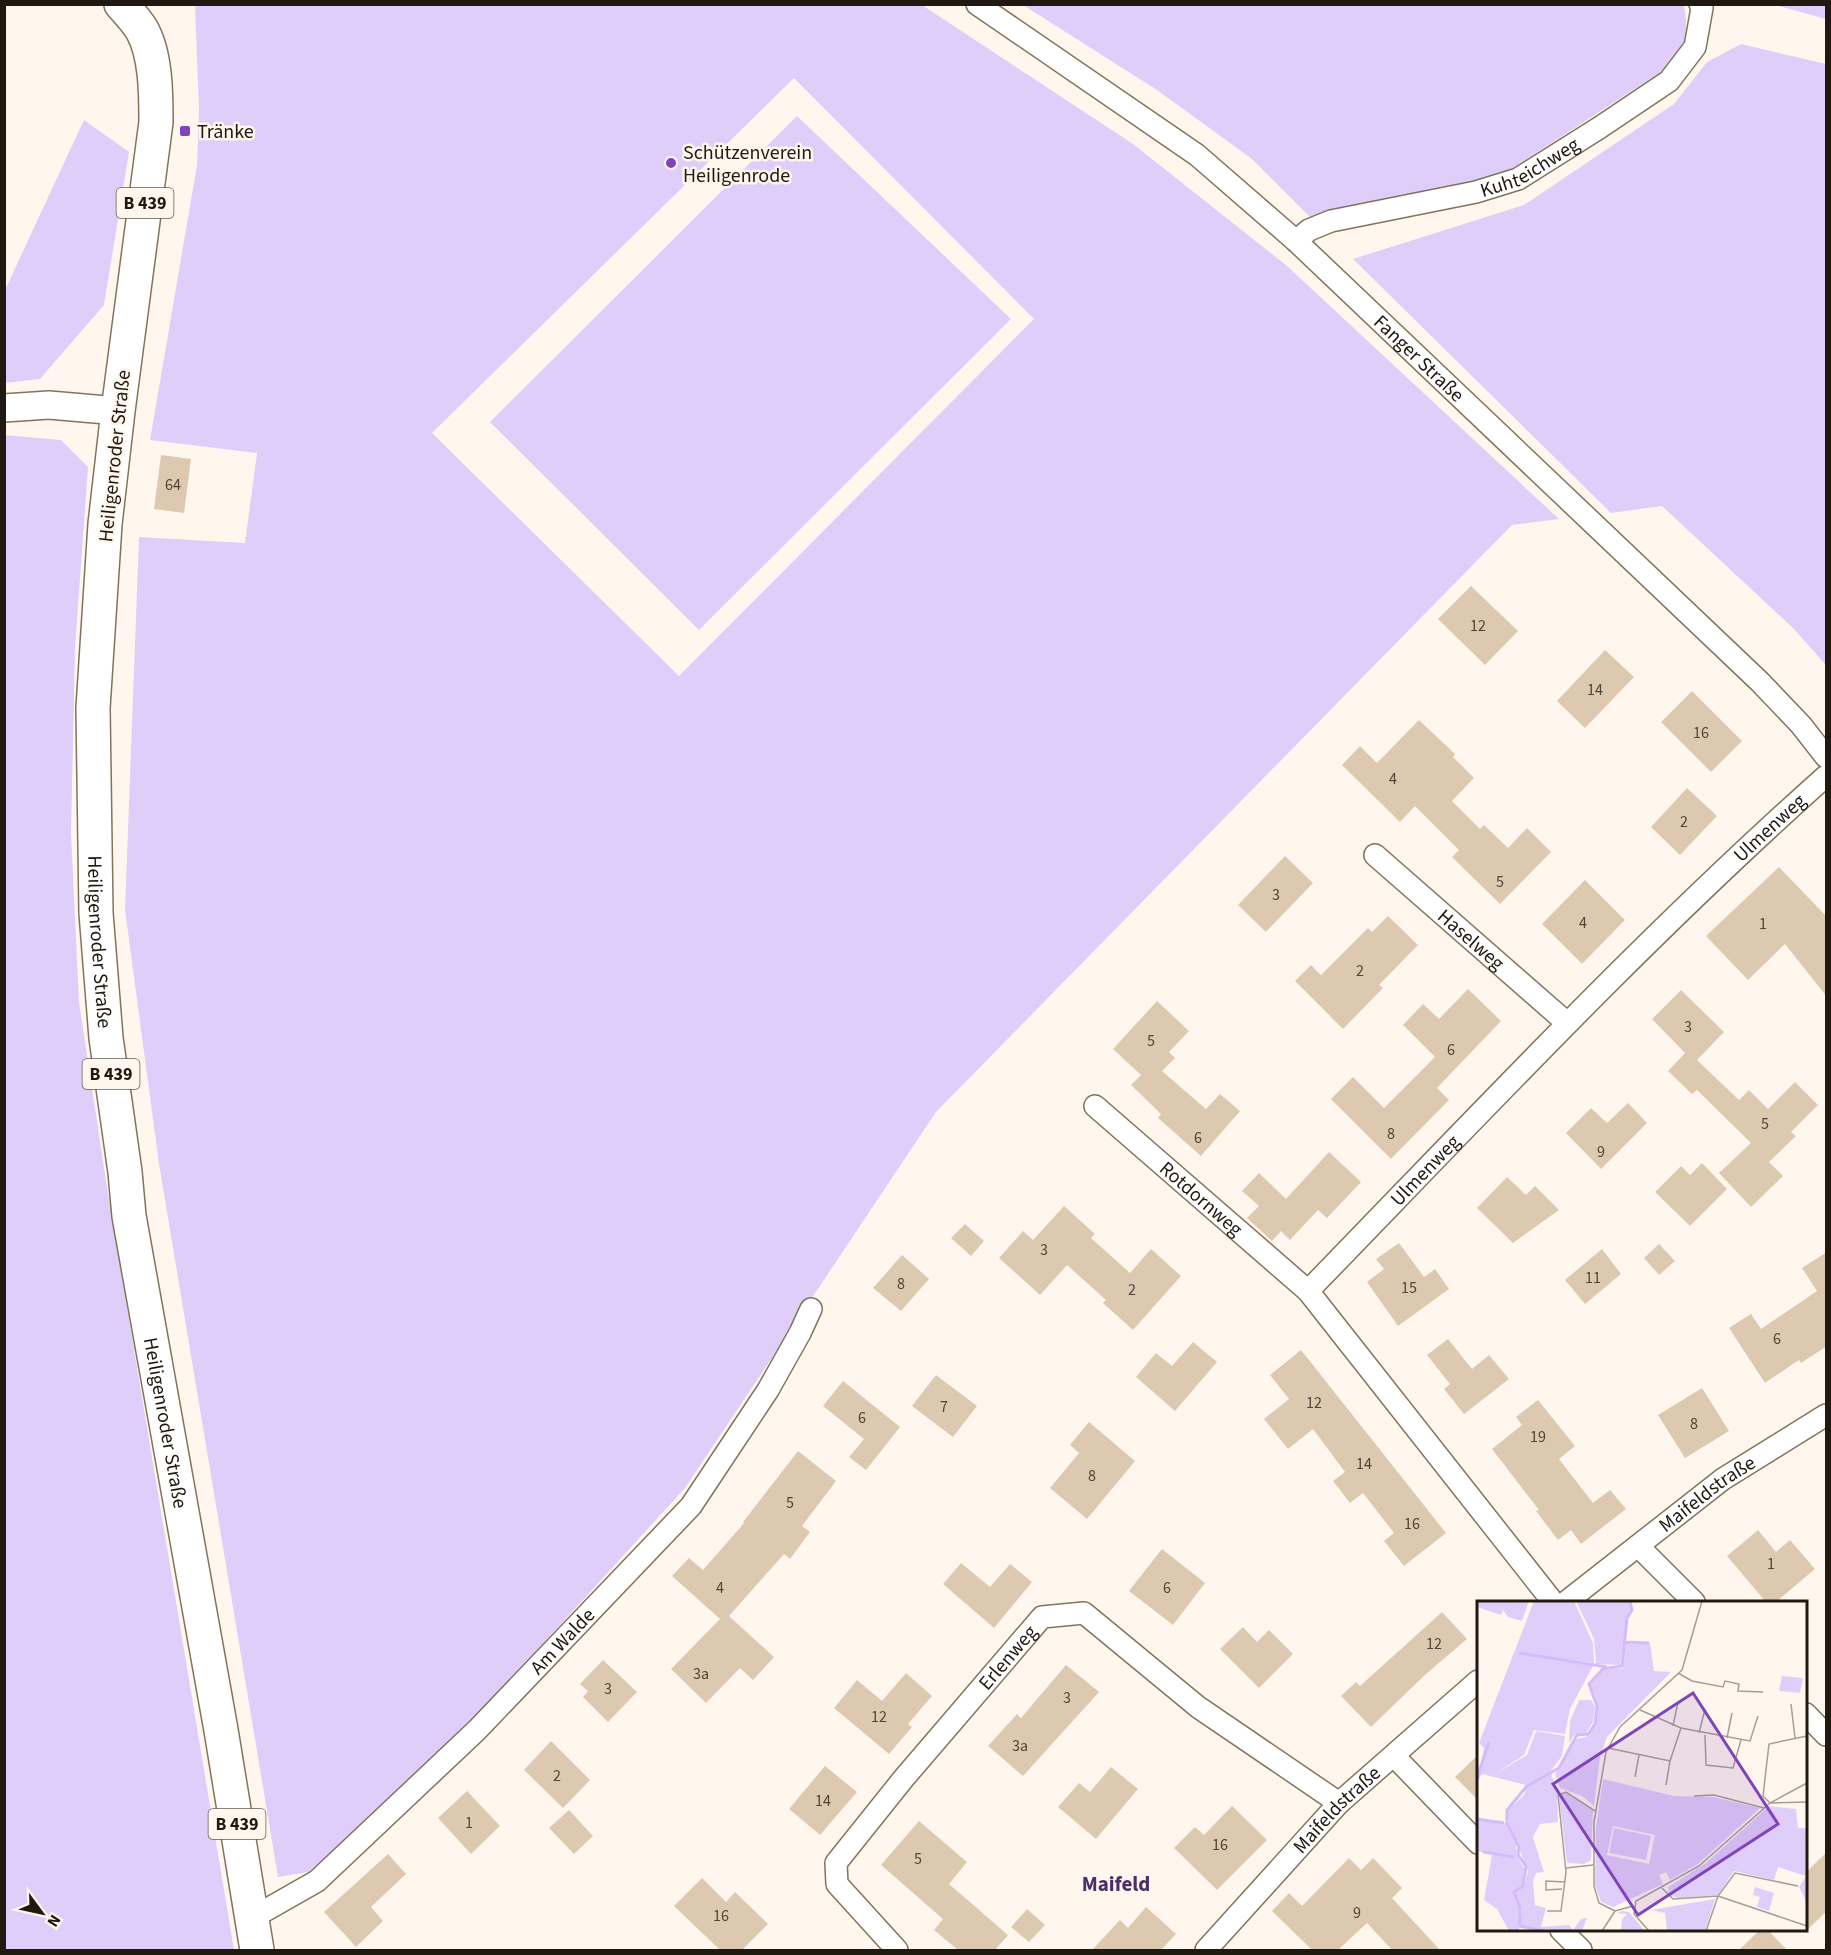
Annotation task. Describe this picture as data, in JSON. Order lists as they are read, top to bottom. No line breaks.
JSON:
{"streets":{"main road":["B 439","Heiligenroder Straße"],"street":["Kuhteichweg","Fanger Straße","Ulmenweg","Haselweg","Rotdornweg","Maifeldstraße","Am Walde","Erlenweg"]},"crossings":[["Kuhteichweg","Fanger Straße"],["Heiligenroder Straße","Am Walde"],["Ulmenweg","Haselweg"],["Ulmenweg","Rotdornweg"],["Maifeldstraße","Erlenweg"]],"districts":["Maifeld"],"places":{"transit":["Tränke"],"other":["Schützenverein Heiligenrode"]},"house_numbers":["64","12","14","16","4","2","5","3","4","1","2","3","5","6","5","8","6","9","3","11","8","15","2","6","12","7","6","8","19","14","8","5","16","1","4","6","12","3a","3","3","12","3a","2","14","1","16","5","9","16"],"north":"bottom right"}
